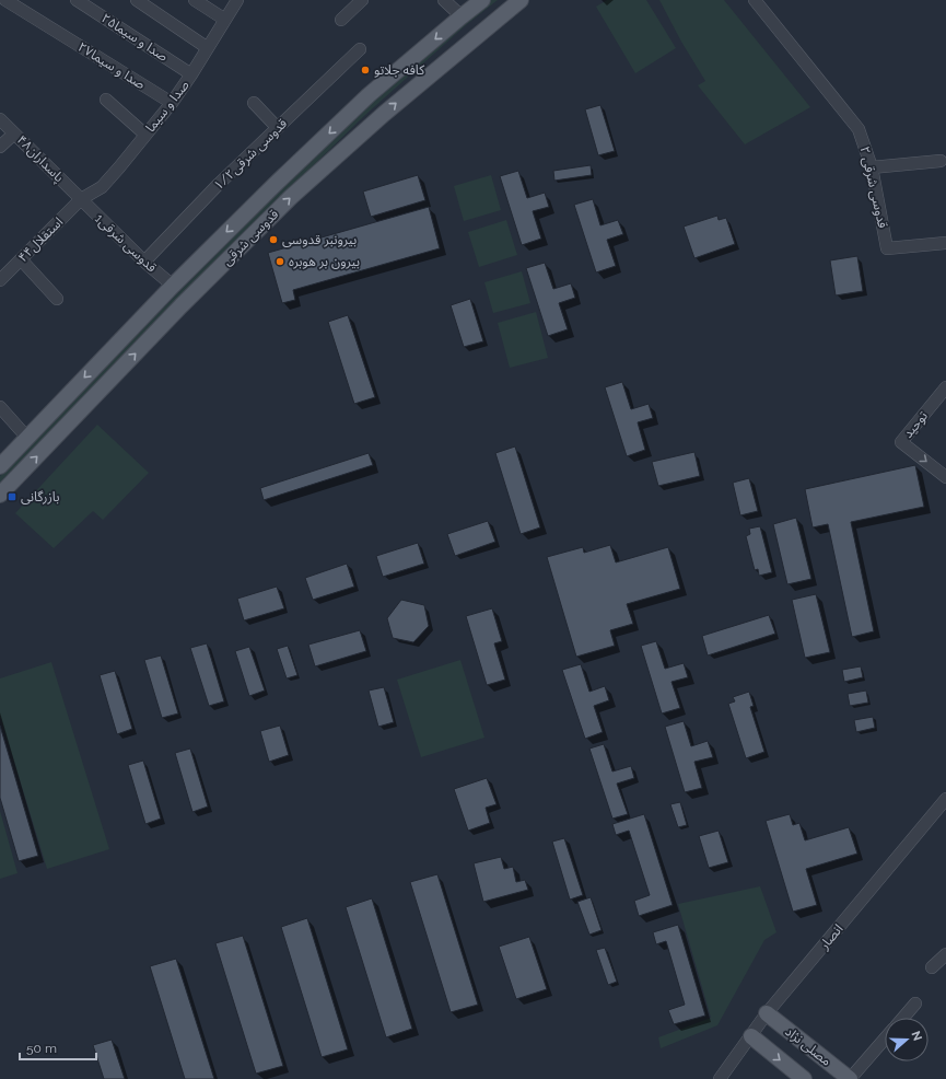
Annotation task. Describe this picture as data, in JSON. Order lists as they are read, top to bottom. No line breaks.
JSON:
{"streets":{"main road":["قدوسی شرقی","مصلی نژاد"],"street":["صدا و سیما۲۵","صدا و سیما۲۷","صدا و سیما","قدوسی شرقی۱/۲","پاسداران۴۸","قدوسی شرقی ۲","استقلال۴۴","1قدوسی شرقی","توحید","انصار"]},"crossings":[["صدا و سیما۲۵","صدا و سیما"],["صدا و سیما۲۷","صدا و سیما"],["صدا و سیما","پاسداران۴۸"],["صدا و سیما","استقلال۴۴"],["صدا و سیما","1قدوسی شرقی"],["قدوسی شرقی۱/۲","1قدوسی شرقی"],["پاسداران۴۸","استقلال۴۴"],["پاسداران۴۸","1قدوسی شرقی"],["قدوسی شرقی","1قدوسی شرقی"],["استقلال۴۴","1قدوسی شرقی"],["انصار","مصلی نژاد"]],"places":{"other":["کافه جلاتو","بیرونبر قدوسی","بیرون بر هوبره"],"transit":["بازرگانی"]},"scale_bar":"50 m","north":"right"}
